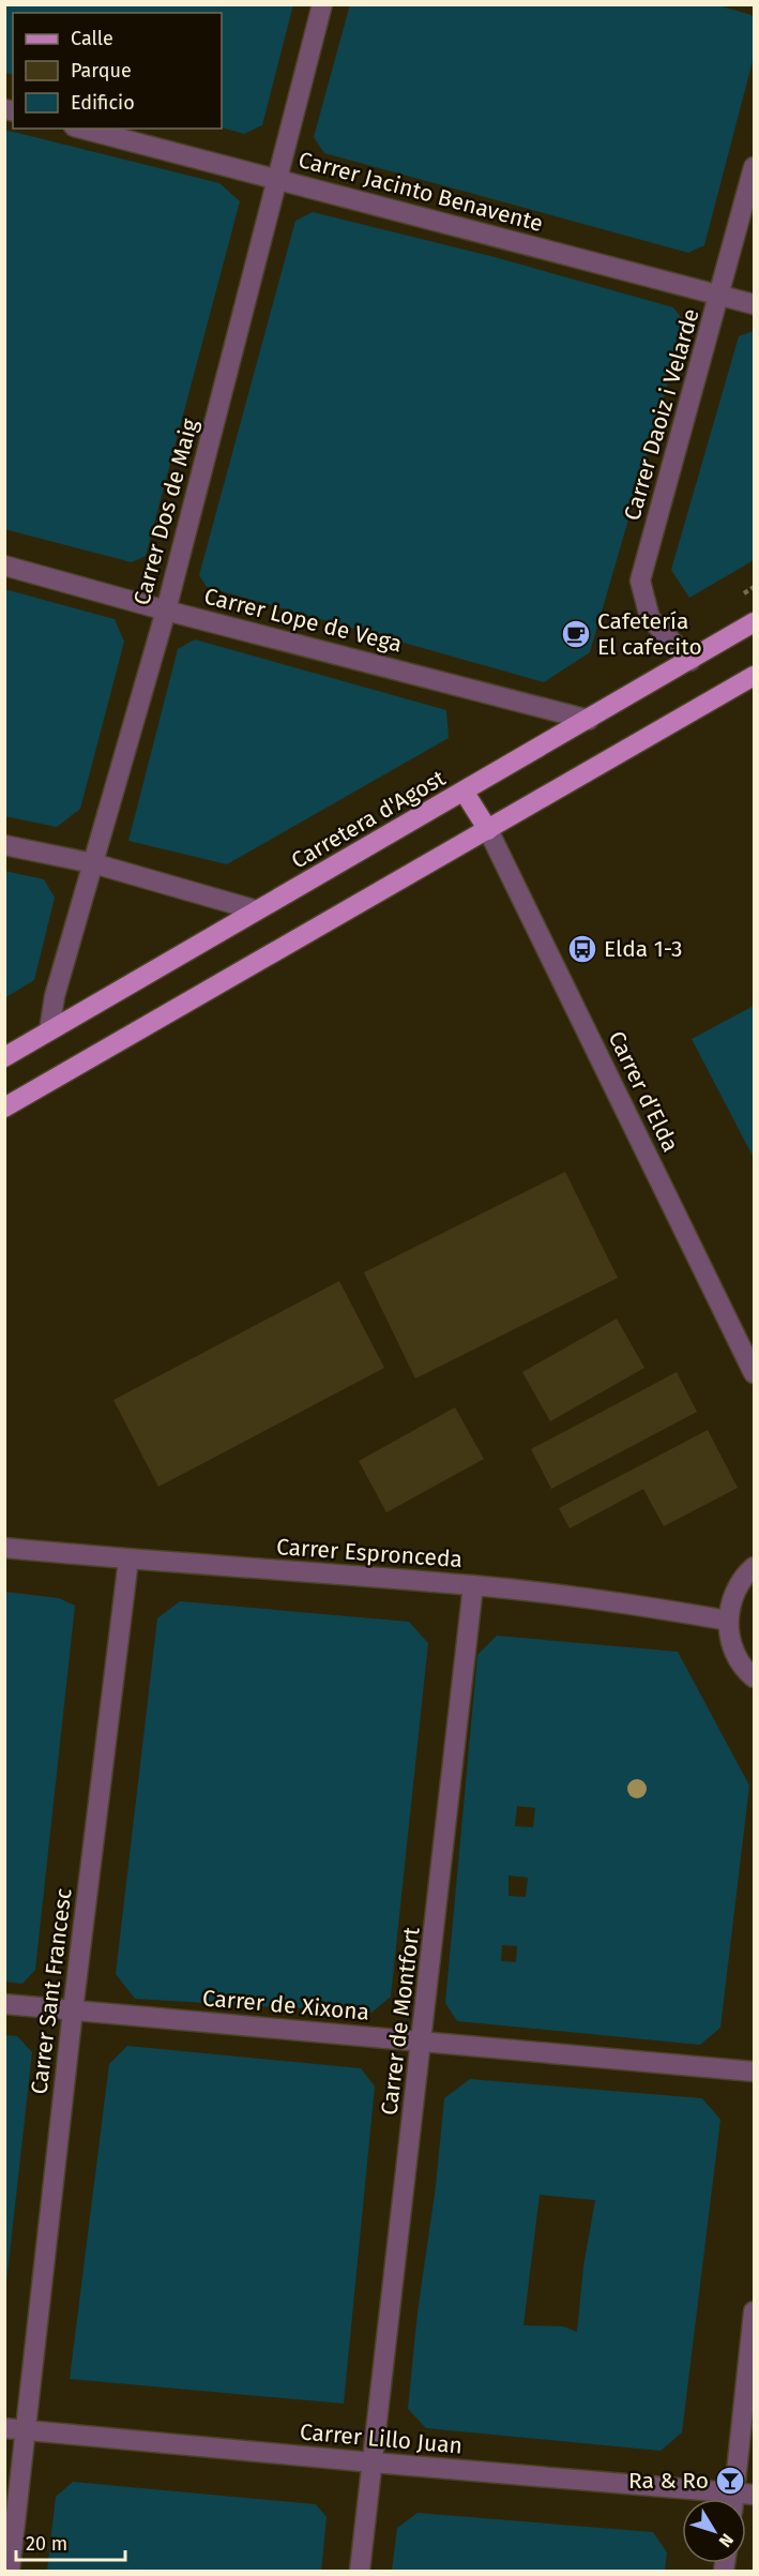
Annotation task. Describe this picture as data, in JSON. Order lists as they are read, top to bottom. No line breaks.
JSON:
{"streets":{"main road":["Carretera d'Agost"],"street":["Carrer Jacinto Benavente","Carrer Daoiz i Velarde","Carrer Dos de Maig","Carrer Lope de Vega","Carrer d’Elda","Carrer Espronceda","Carrer Sant Francesc","Carrer de Xixona","Carrer de Montfort","Carrer Lillo Juan"]},"crossings":[["Carrer Jacinto Benavente","Carrer Daoiz i Velarde"],["Carrer Jacinto Benavente","Carrer Dos de Maig"],["Carrer Daoiz i Velarde","Carretera d'Agost"],["Carrer Dos de Maig","Carrer Lope de Vega"],["Carrer Dos de Maig","Carretera d'Agost"],["Carrer Lope de Vega","Carretera d'Agost"],["Carrer Espronceda","Carrer Sant Francesc"],["Carrer Espronceda","Carrer de Montfort"],["Carrer Sant Francesc","Carrer de Xixona"],["Carrer Sant Francesc","Carrer Lillo Juan"],["Carrer de Xixona","Carrer de Montfort"],["Carrer de Montfort","Carrer Lillo Juan"]],"places":{"cafe":["Cafetería El cafecito"],"bus stop":["Elda 1-3"],"bar":["Ra & Ro"]},"legend":["Calle","Parque","Edificio"],"scale_bar":"20 m","north":"bottom right"}
